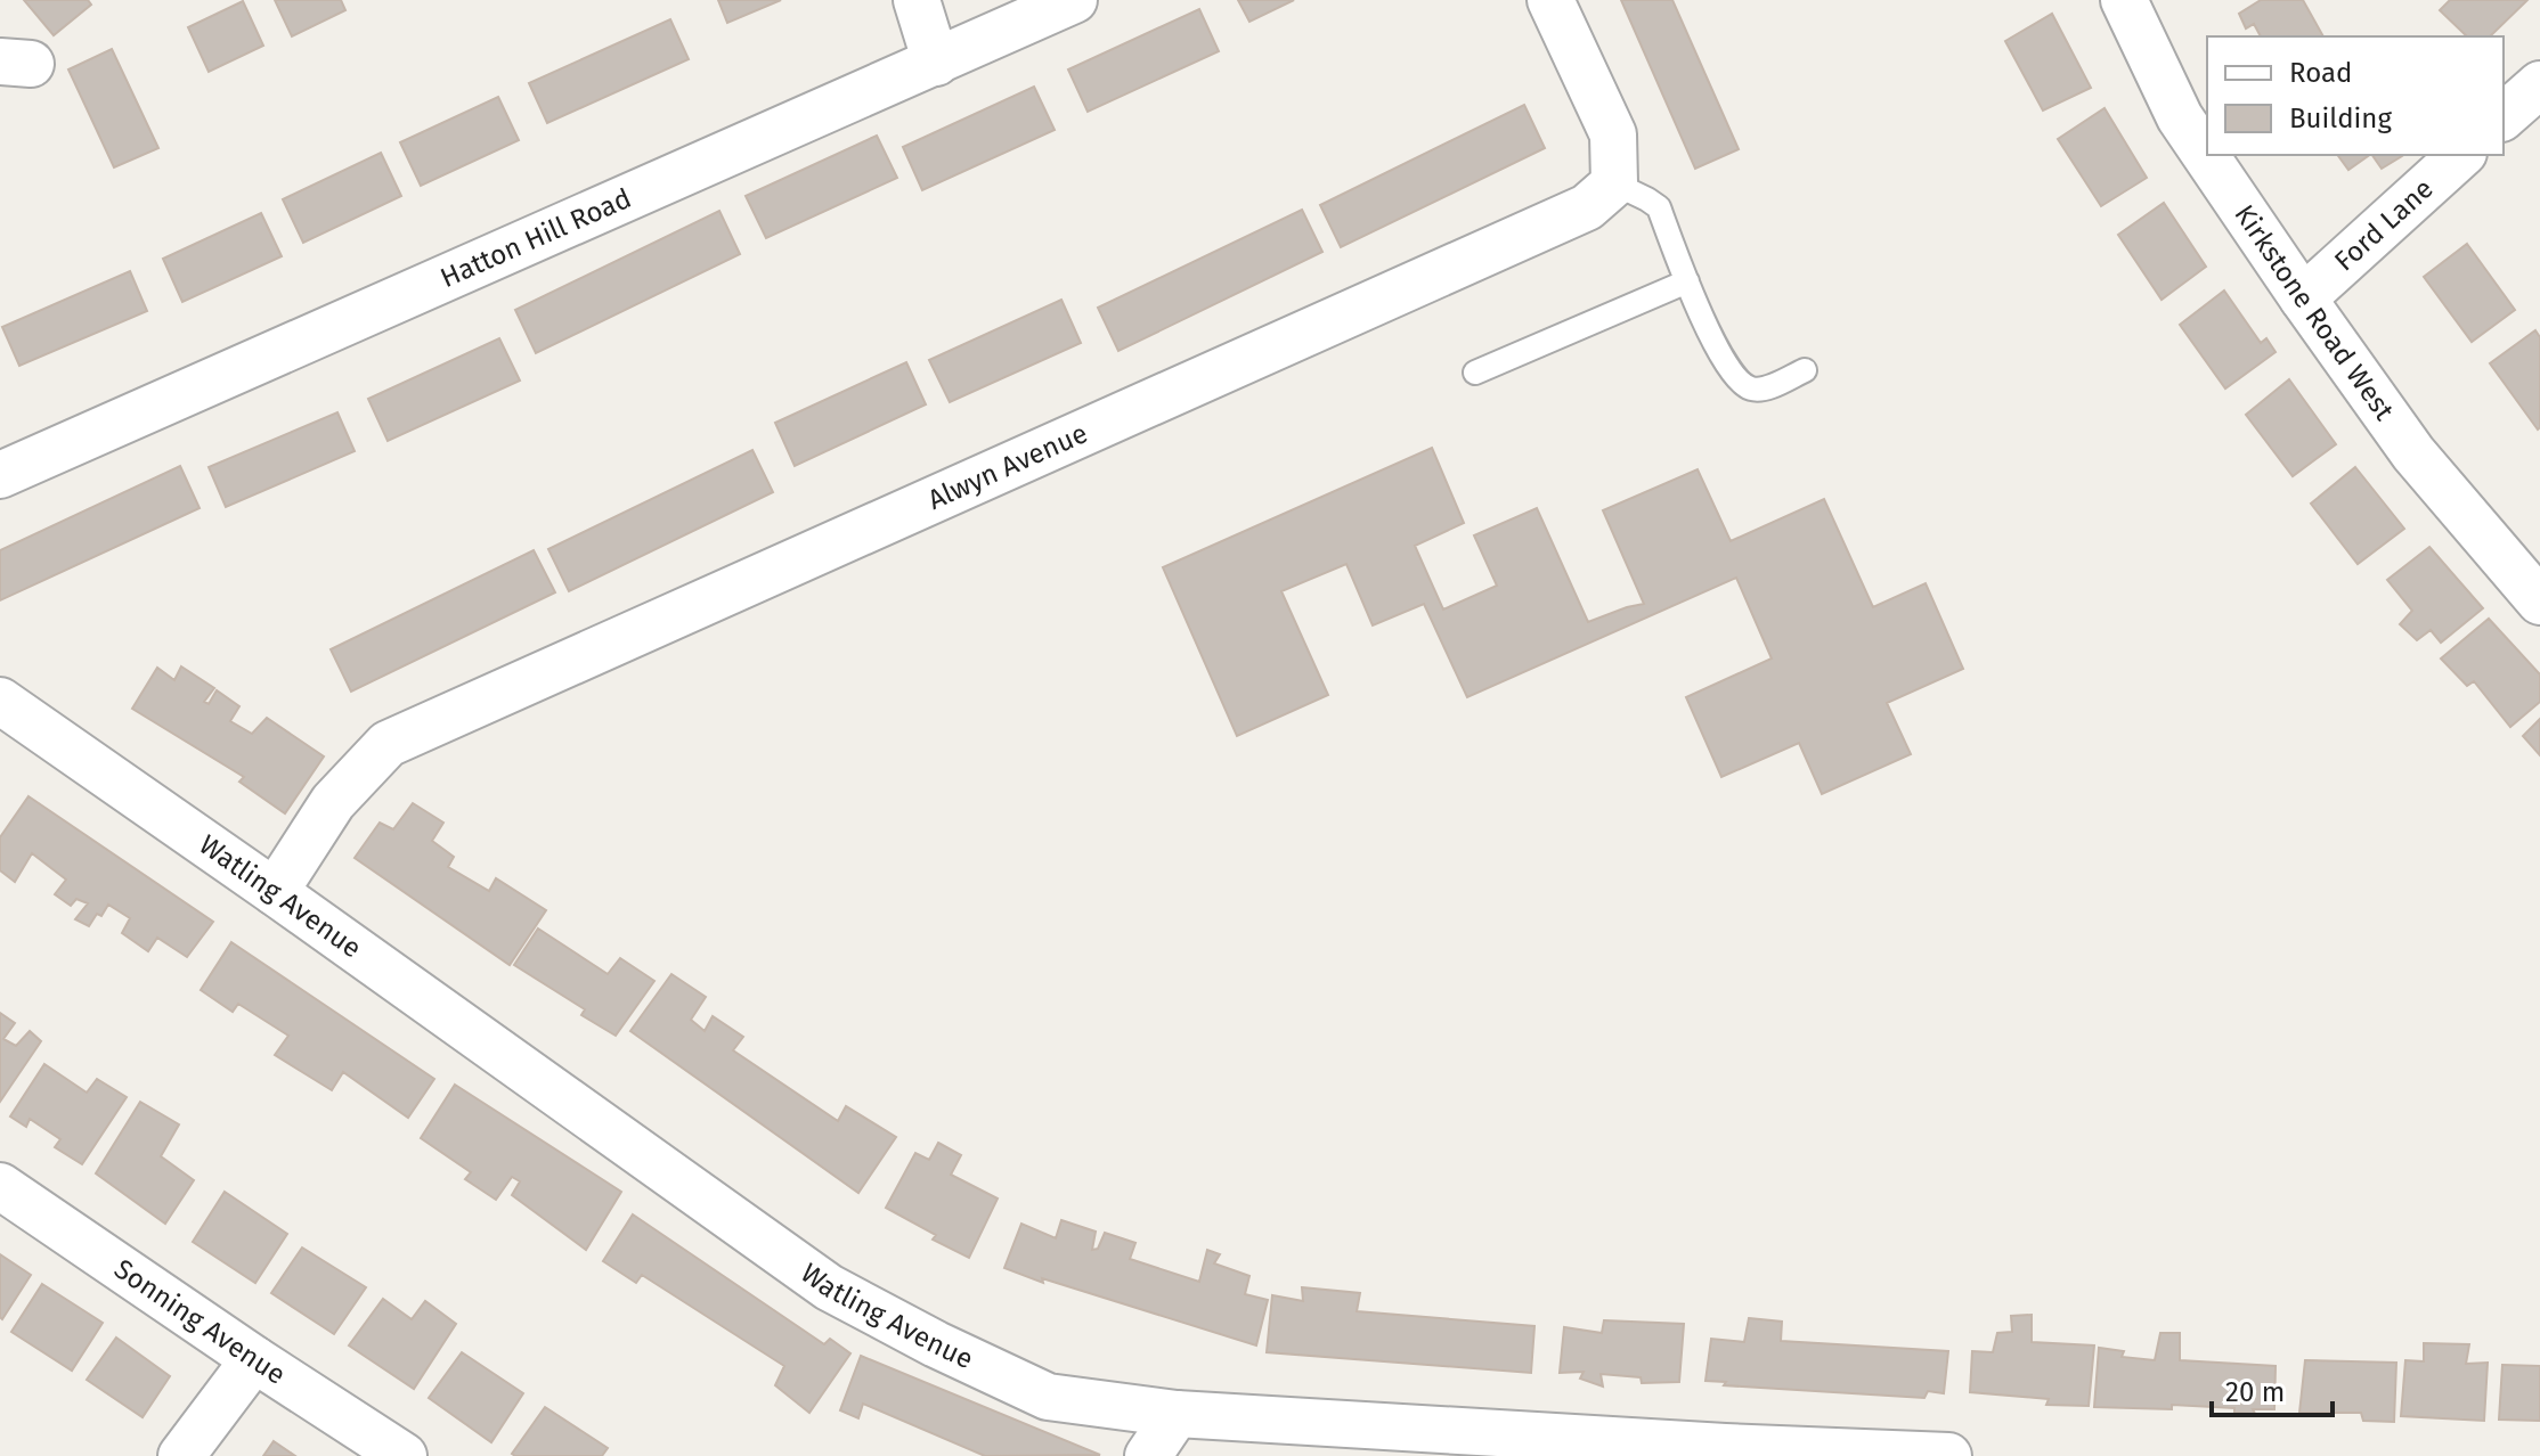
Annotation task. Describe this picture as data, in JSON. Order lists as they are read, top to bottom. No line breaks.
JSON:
{"streets":{"street":["Ford Lane","Hatton Hill Road","Kirkstone Road West","Alwyn Avenue","Watling Avenue","Sonning Avenue"]},"crossings":[["Ford Lane","Kirkstone Road West"],["Alwyn Avenue","Watling Avenue"]],"legend":["Road","Building"],"scale_bar":"20 m"}
